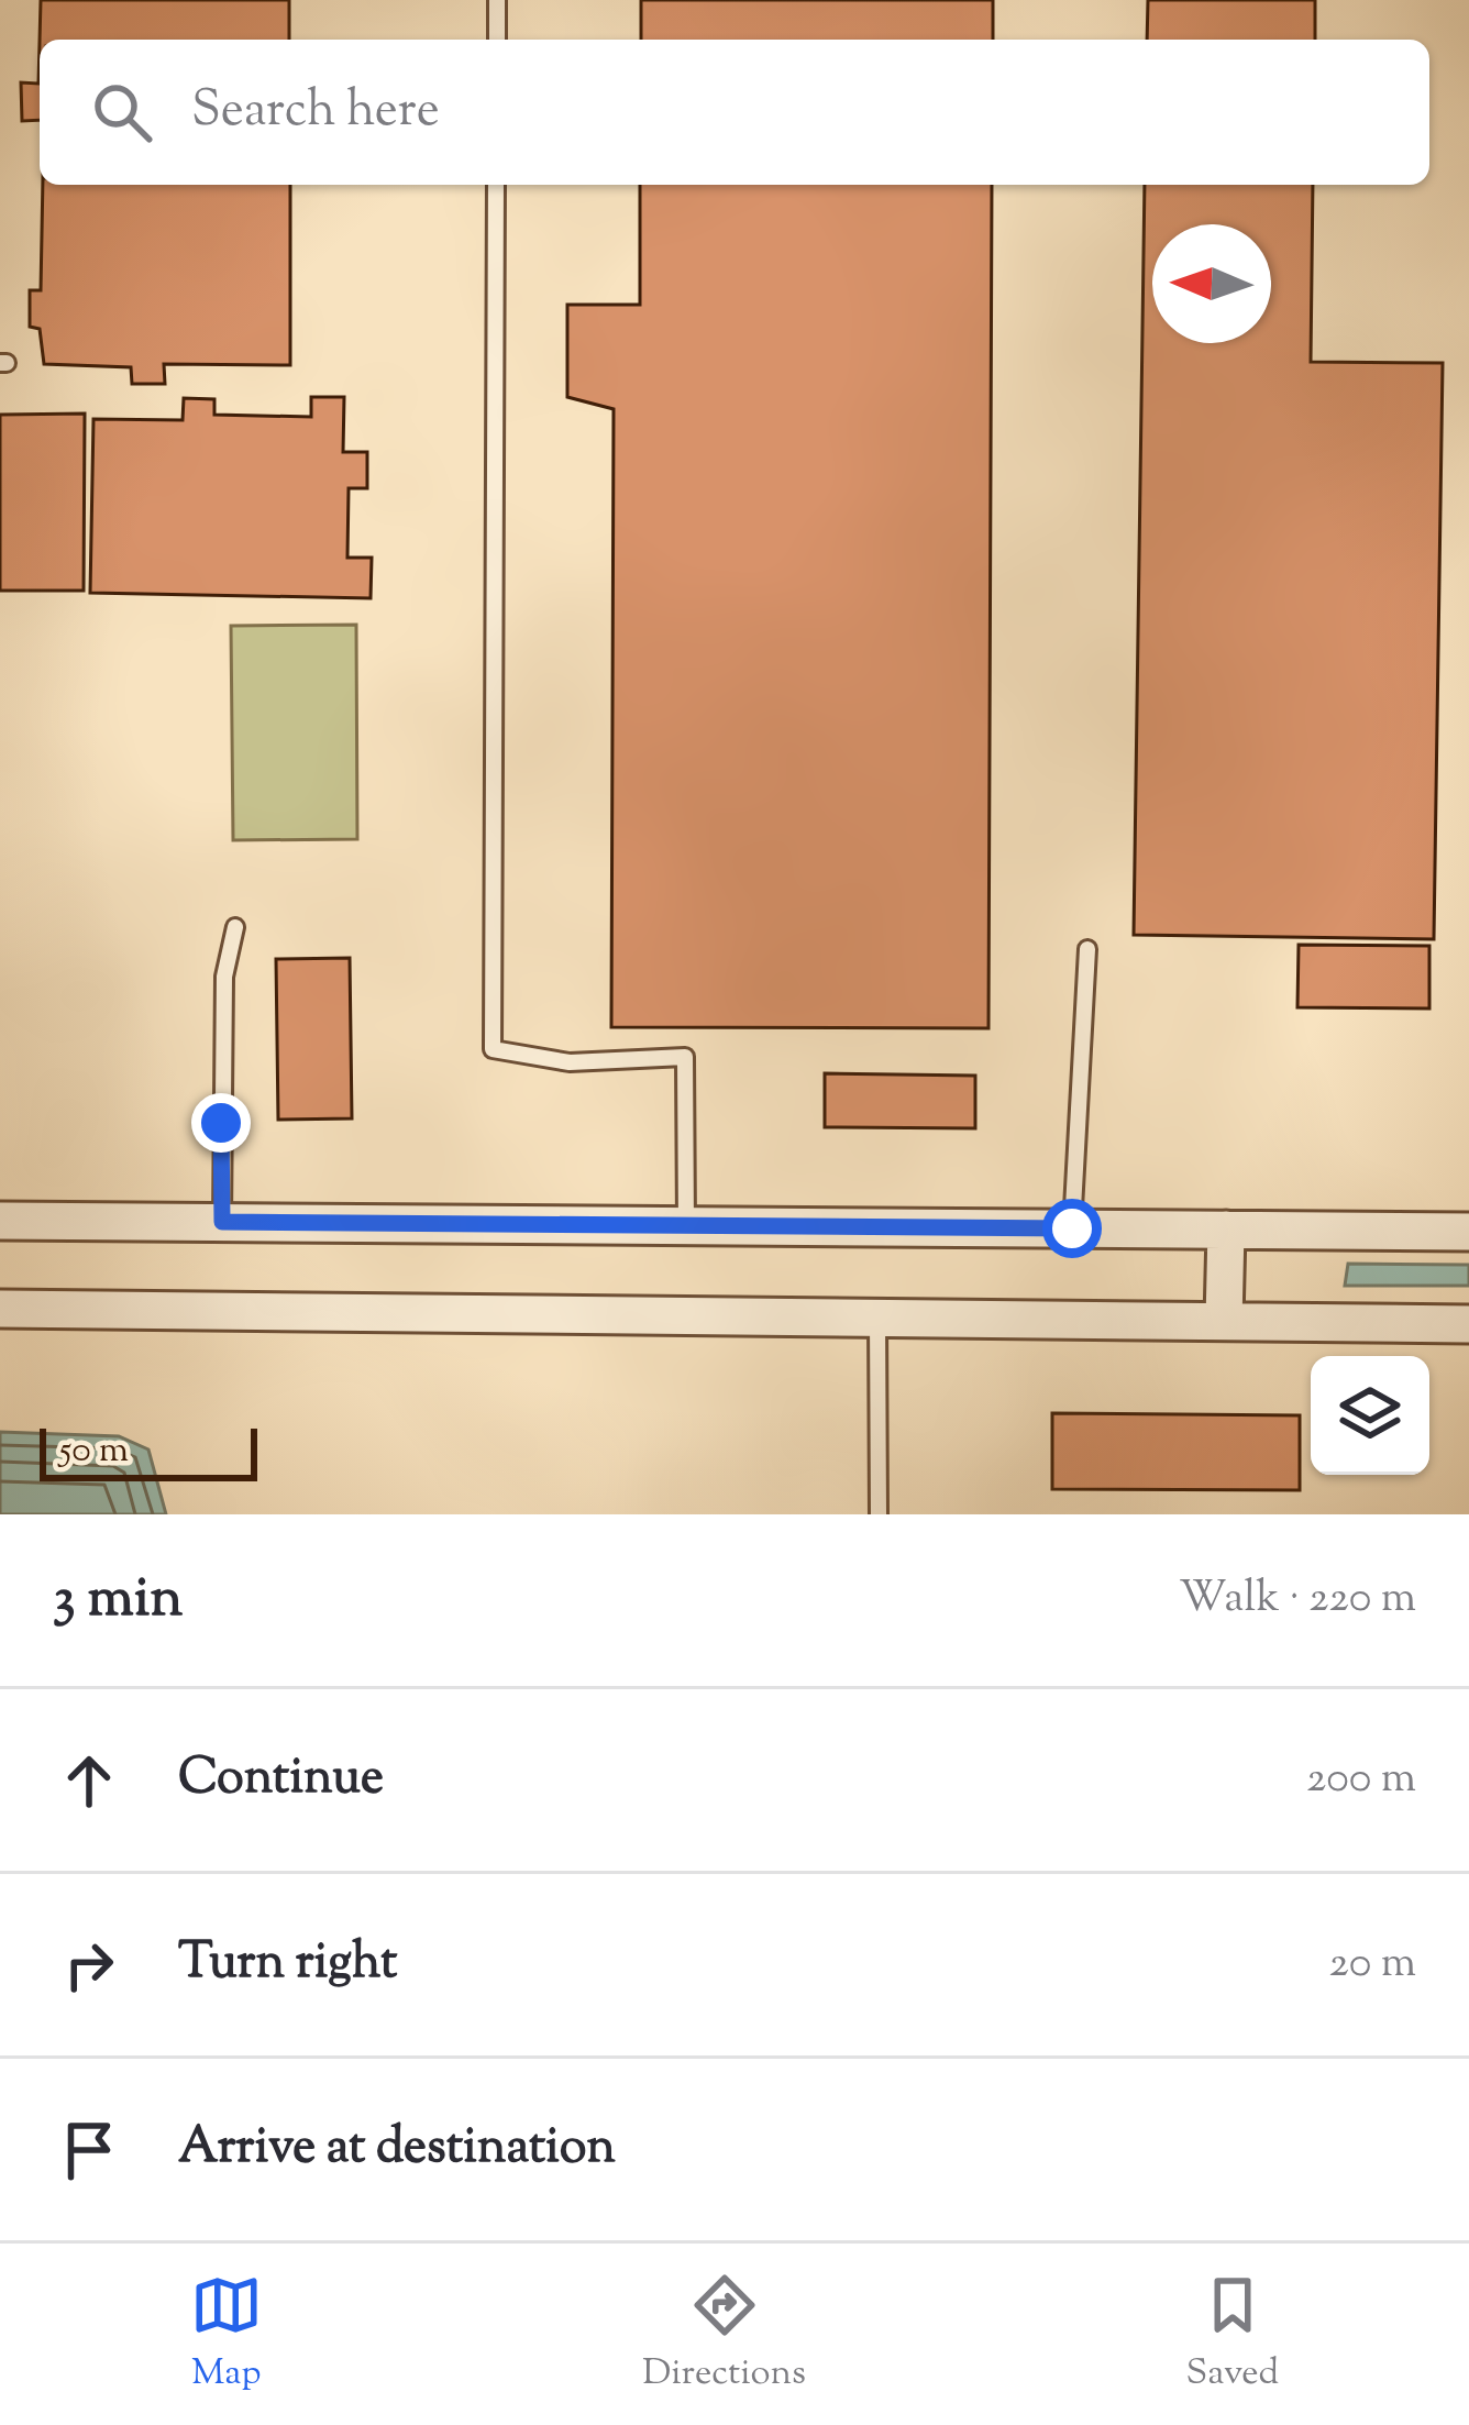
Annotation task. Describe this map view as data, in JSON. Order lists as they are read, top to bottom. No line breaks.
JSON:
{"scale_bar":"50 m","north":"left","page":{"search":"Search here","scale":"50 m","heading":["3 min","Walk · 220 m"],"list":[["Continue","200 m"],["Turn right","20 m"],"Arrive at destination"],"nav":["Map","Directions","Saved"]}}
